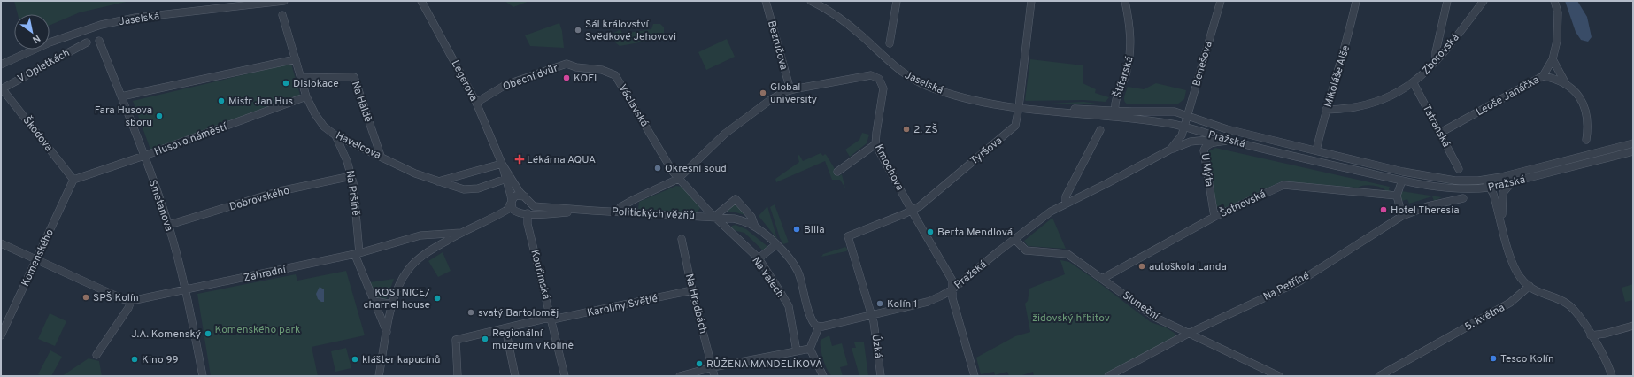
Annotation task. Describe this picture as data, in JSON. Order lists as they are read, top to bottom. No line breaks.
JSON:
{"streets":{"street":["Jaselská","Bezručova","Zborovská","Benešova","V Opletkách","Mikoláše Alše","Obecní dvůr","Štítarská","Legerova","Leoše Janáčka","Na Haldě","Václavská","Tatranská","Škodova","Husovo náměstí","Pražská","Havelcova","Tyršova","Kmochova","U Mýta","Na Pršíně","Dobrovského","Šotnovská","Smetanova","Politických vězňů","Komenského","Zahradní","Kouřimská","Na Valech","Na Petříně","Na Hradbách","Karoliny Světlé","Sluneční","5. května","Úzká"]},"crossings":[["Jaselská","Benešova"],["Jaselská","Štítarská"],["Jaselská","Pražská"],["Jaselská","Tyršova"],["Bezručova","Kmochova"],["Zborovská","Mikoláše Alše"],["Zborovská","Tatranská"],["Benešova","Pražská"],["V Opletkách","Škodova"],["Mikoláše Alše","Pražská"],["Obecní dvůr","Legerova"],["Obecní dvůr","Václavská"],["Legerova","Havelcova"],["Legerova","Politických vězňů"],["Legerova","Kouřimská"],["Leoše Janáčka","Tatranská"],["Na Haldě","Havelcova"],["Václavská","Kmochova"],["Václavská","Politických vězňů"],["Škodova","Husovo náměstí"],["Škodova","Komenského"],["Husovo náměstí","Havelcova"],["Husovo náměstí","Smetanova"],["Husovo náměstí","Komenského"],["Pražská","Kmochova"],["Pražská","U Mýta"],["Pražská","Politických vězňů"],["Pražská","Sluneční"],["Pražská","Úzká"],["Havelcova","Na Pršíně"],["Tyršova","Kmochova"],["Tyršova","Úzká"],["Kmochova","Politických vězňů"],["U Mýta","Šotnovská"],["Na Pršíně","Dobrovského"],["Na Pršíně","Politických vězňů"],["Na Pršíně","Zahradní"],["Dobrovského","Smetanova"],["Šotnovská","Sluneční"],["Smetanova","Zahradní"],["Politických vězňů","Zahradní"],["Politických vězňů","Kouřimská"],["Politických vězňů","Na Valech"],["Kouřimská","Karoliny Světlé"],["Na Petříně","Sluneční"],["Na Hradbách","Karoliny Světlé"]],"parks":["židovský hřbitov","Komenského park"],"places":{"other":["Sál království Svědkové Jehovovi","KOFI","Dislokace","Global university","Mistr Jan Hus","Fara Husova sboru","2. ZŠ","Okresní soud","Hotel Theresia","Billa","Berta Mendlová","autoškola Landa","SPŠ Kolín","KOSTNICE/ charnel house","Kolín 1","svatý Bartoloměj","J.A. Komenský","Regionální muzeum v Kolíně","Tesco Kolín","Kino 99","klášter kapucínů","RŮŽENA MANDELÍKOVÁ"],"health":["Lékárna AQUA"]},"north":"bottom right"}
